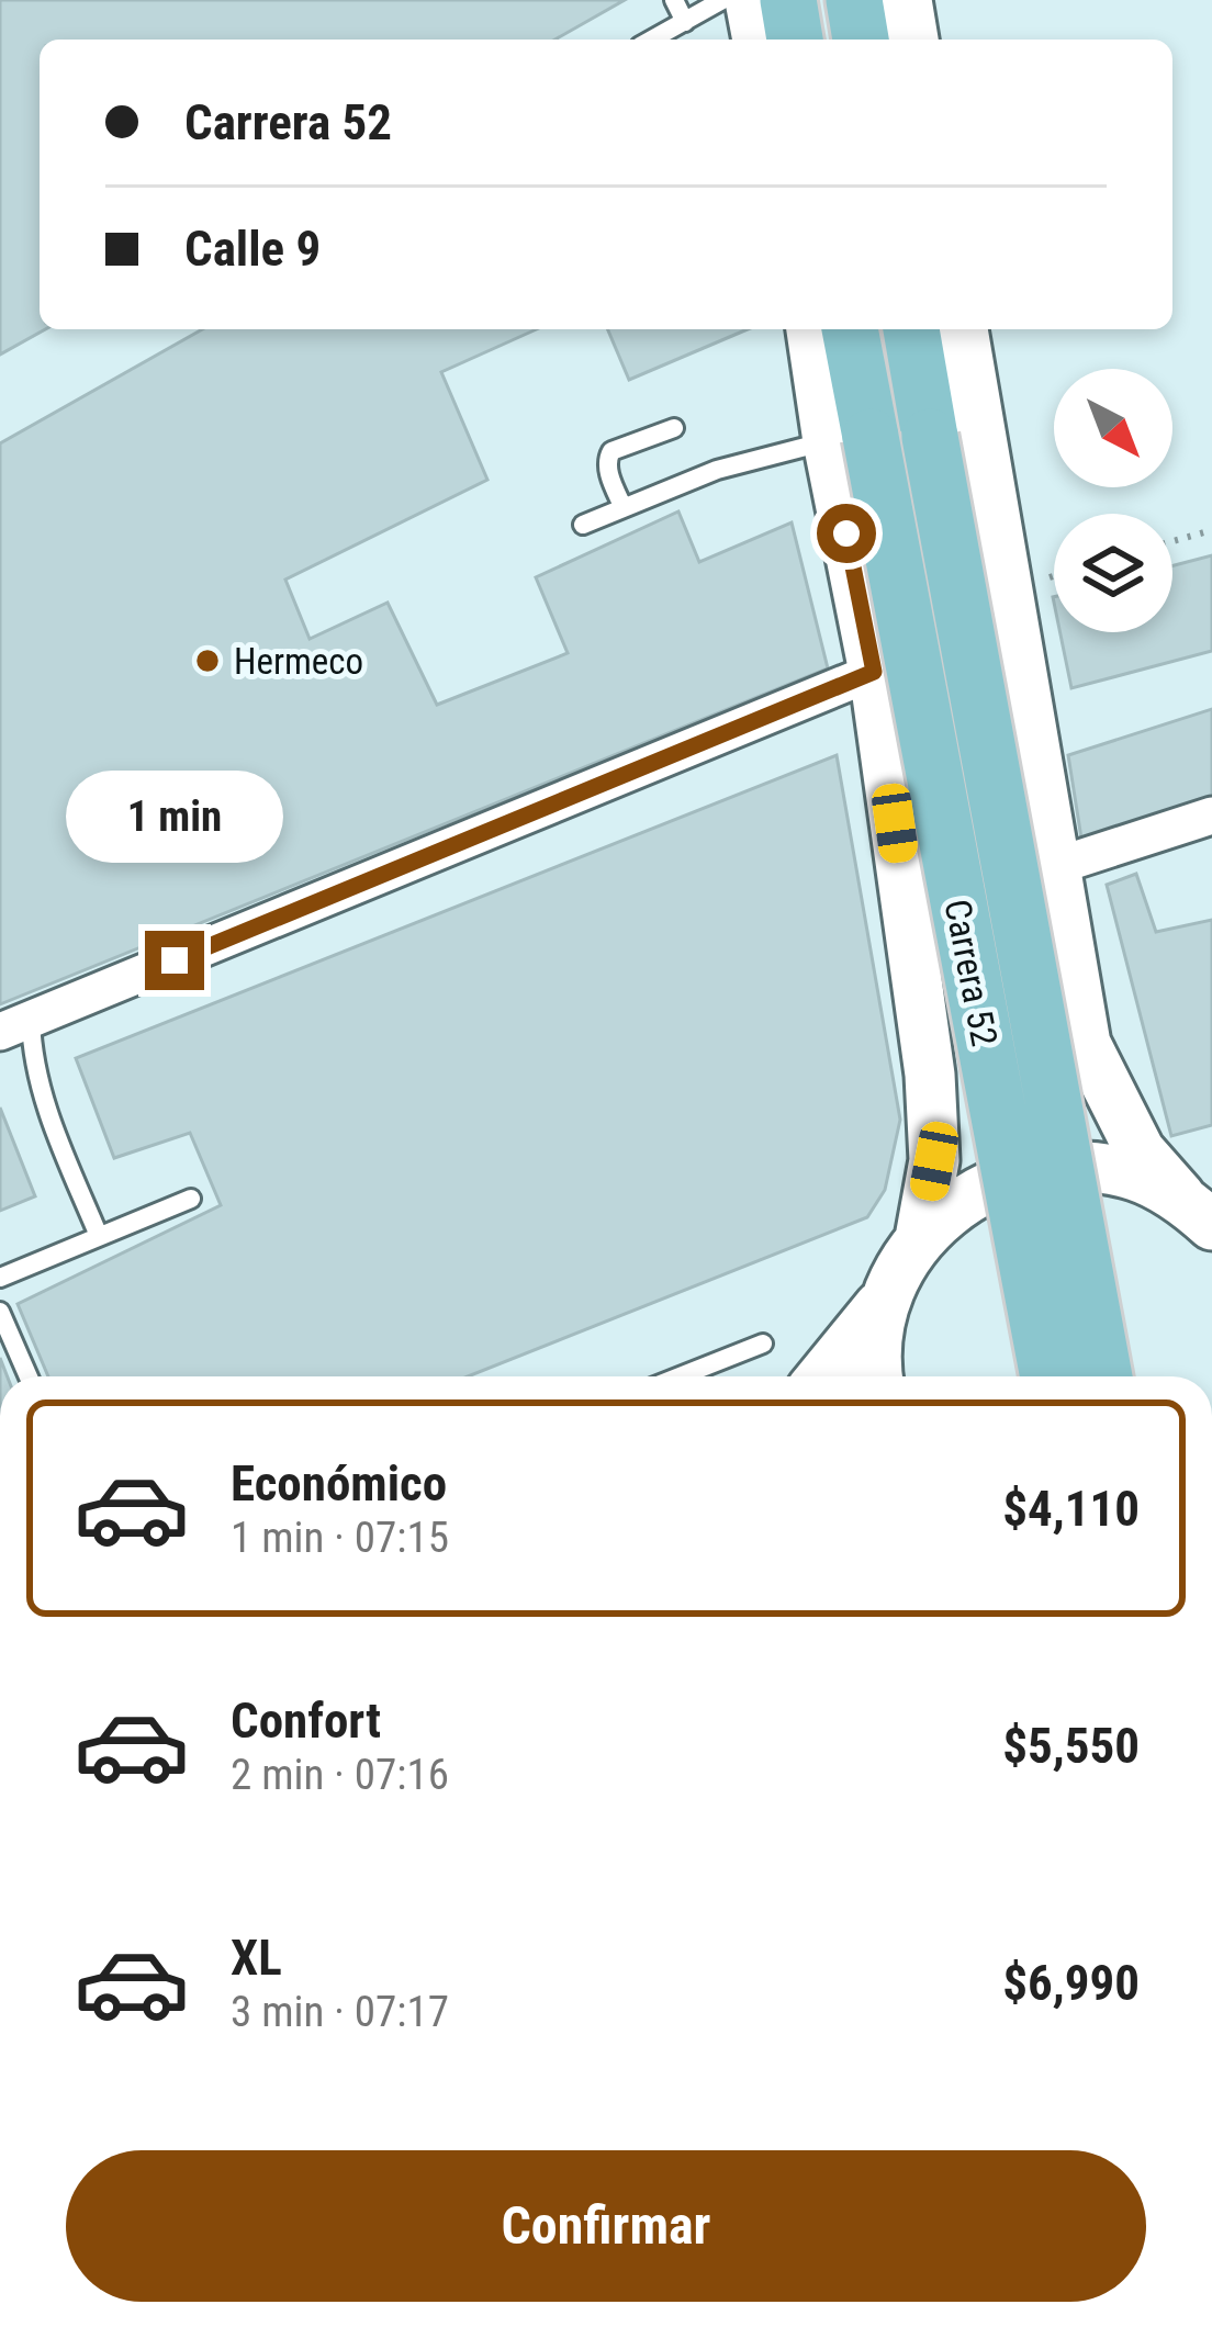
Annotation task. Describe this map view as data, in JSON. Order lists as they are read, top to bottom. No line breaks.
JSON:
{"streets":{"main road":["Carrera 52"]},"places":["Hermeco"],"north":"bottom right","page":{"banner":["Carrera 52","Calle 9"],"bubble":"1 min","list":[{"name":"Económico","note":"1 min · 07:15","value":"$4,110"},{"name":"Confort","note":"2 min · 07:16","value":"$5,550"},{"name":"XL","note":"3 min · 07:17","value":"$6,990"}],"buttons":"Confirmar"}}
